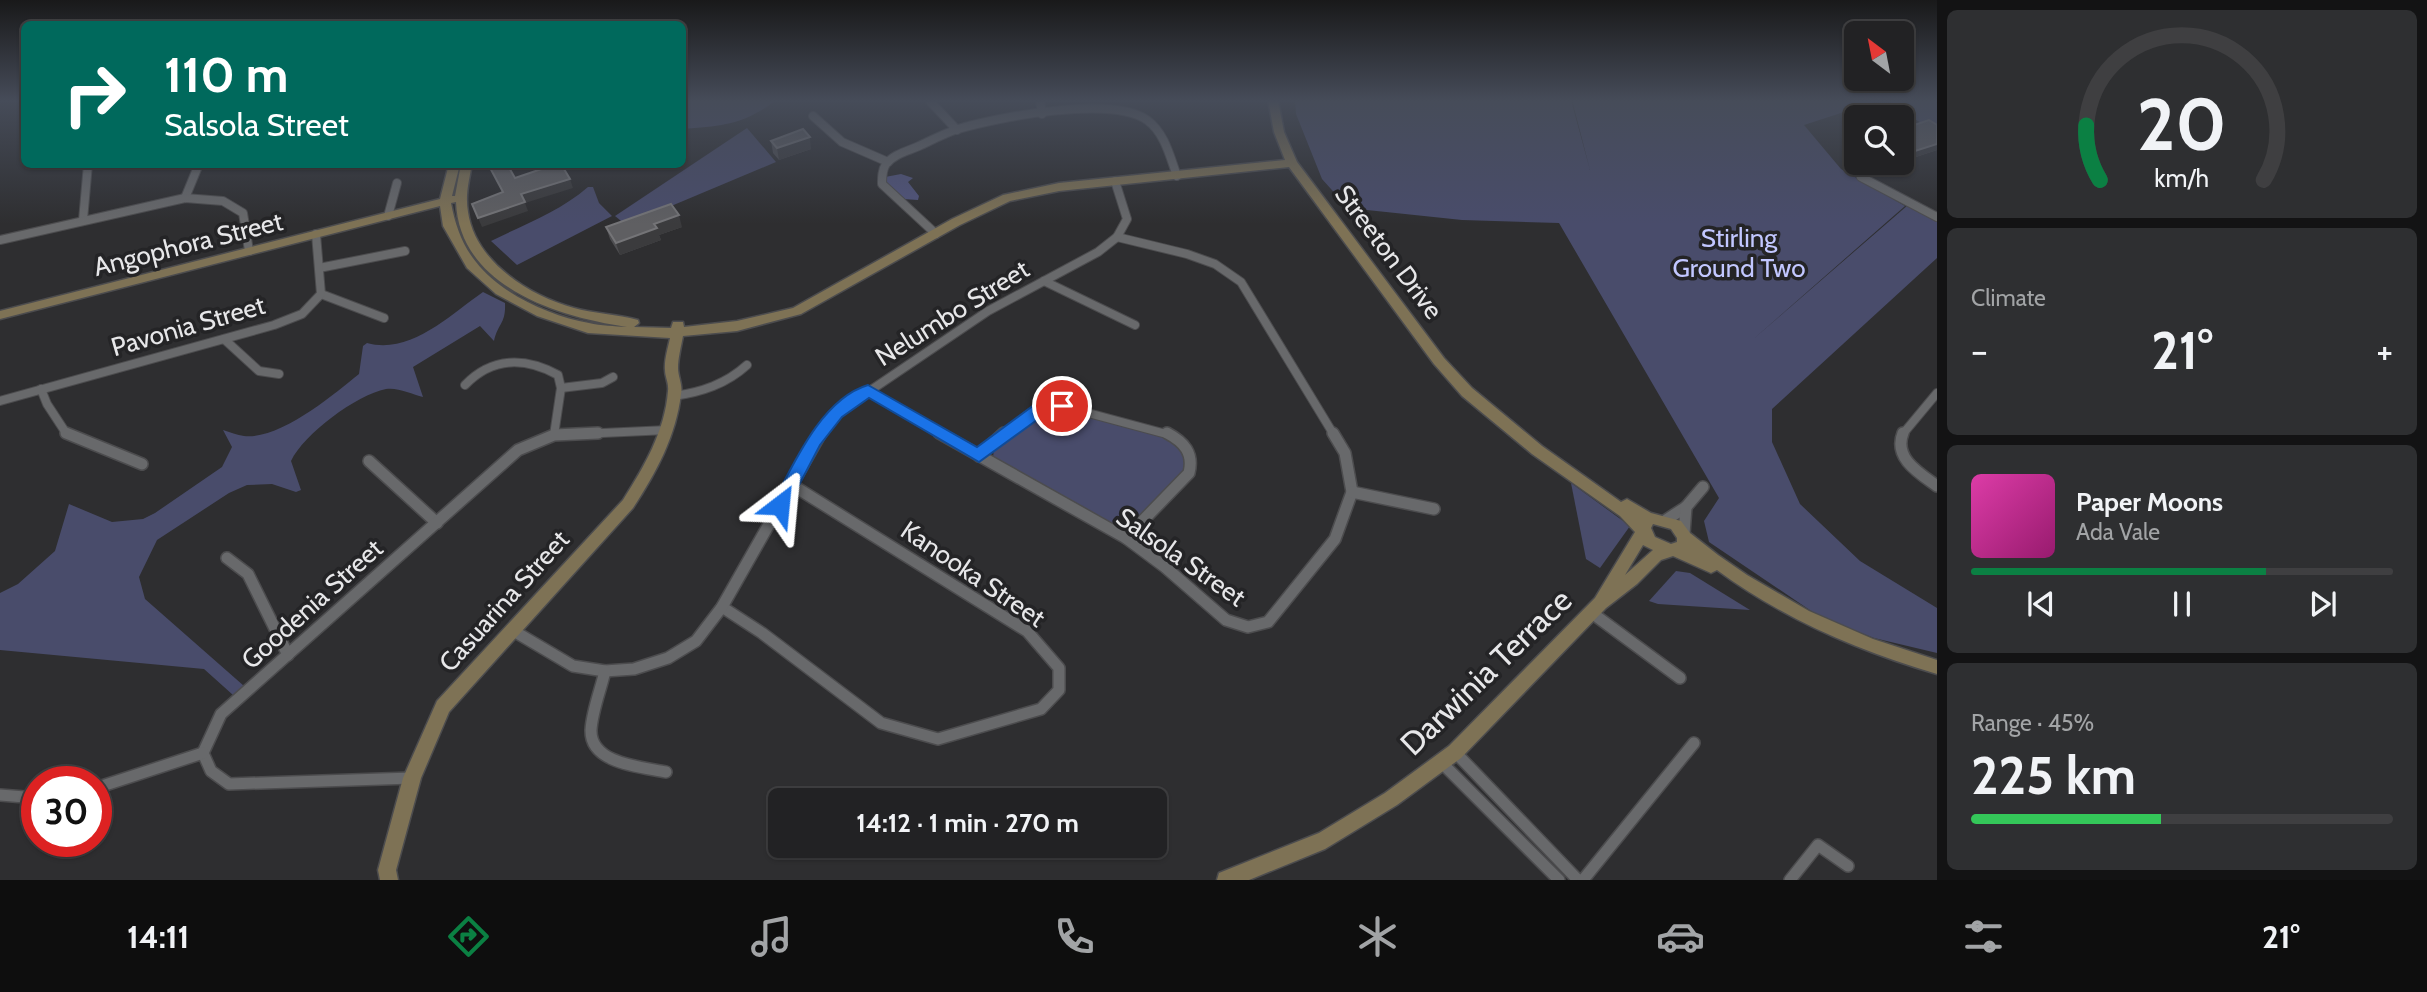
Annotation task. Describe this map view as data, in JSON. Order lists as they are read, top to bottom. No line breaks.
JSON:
{"streets":{"street":["Angophora Street","Streeton Drive","Nelumbo Street","Pavonia Street","Salsola Street","Kanooka Street","Casuarina Street","Goodenia Street","Darwinia Terrace"]},"crossings":[["Streeton Drive","Darwinia Terrace"],["Nelumbo Street","Salsola Street"],["Nelumbo Street","Kanooka Street"],["Nelumbo Street","Casuarina Street"],["Casuarina Street","Goodenia Street"]],"parks":["Stirling Ground Two"],"north":"top left","page":{"turn":["110 m","Salsola Street"],"tile":["Climate",["Range · 45%","225 km"]],"heat":["−","21°","+"],"song":["Paper Moons","Ada Vale"],"limit":"30","trip":"14:12 · 1 min · 270 m","tabs":["14:11","21°"],"gauge":["20","km/h"]}}
